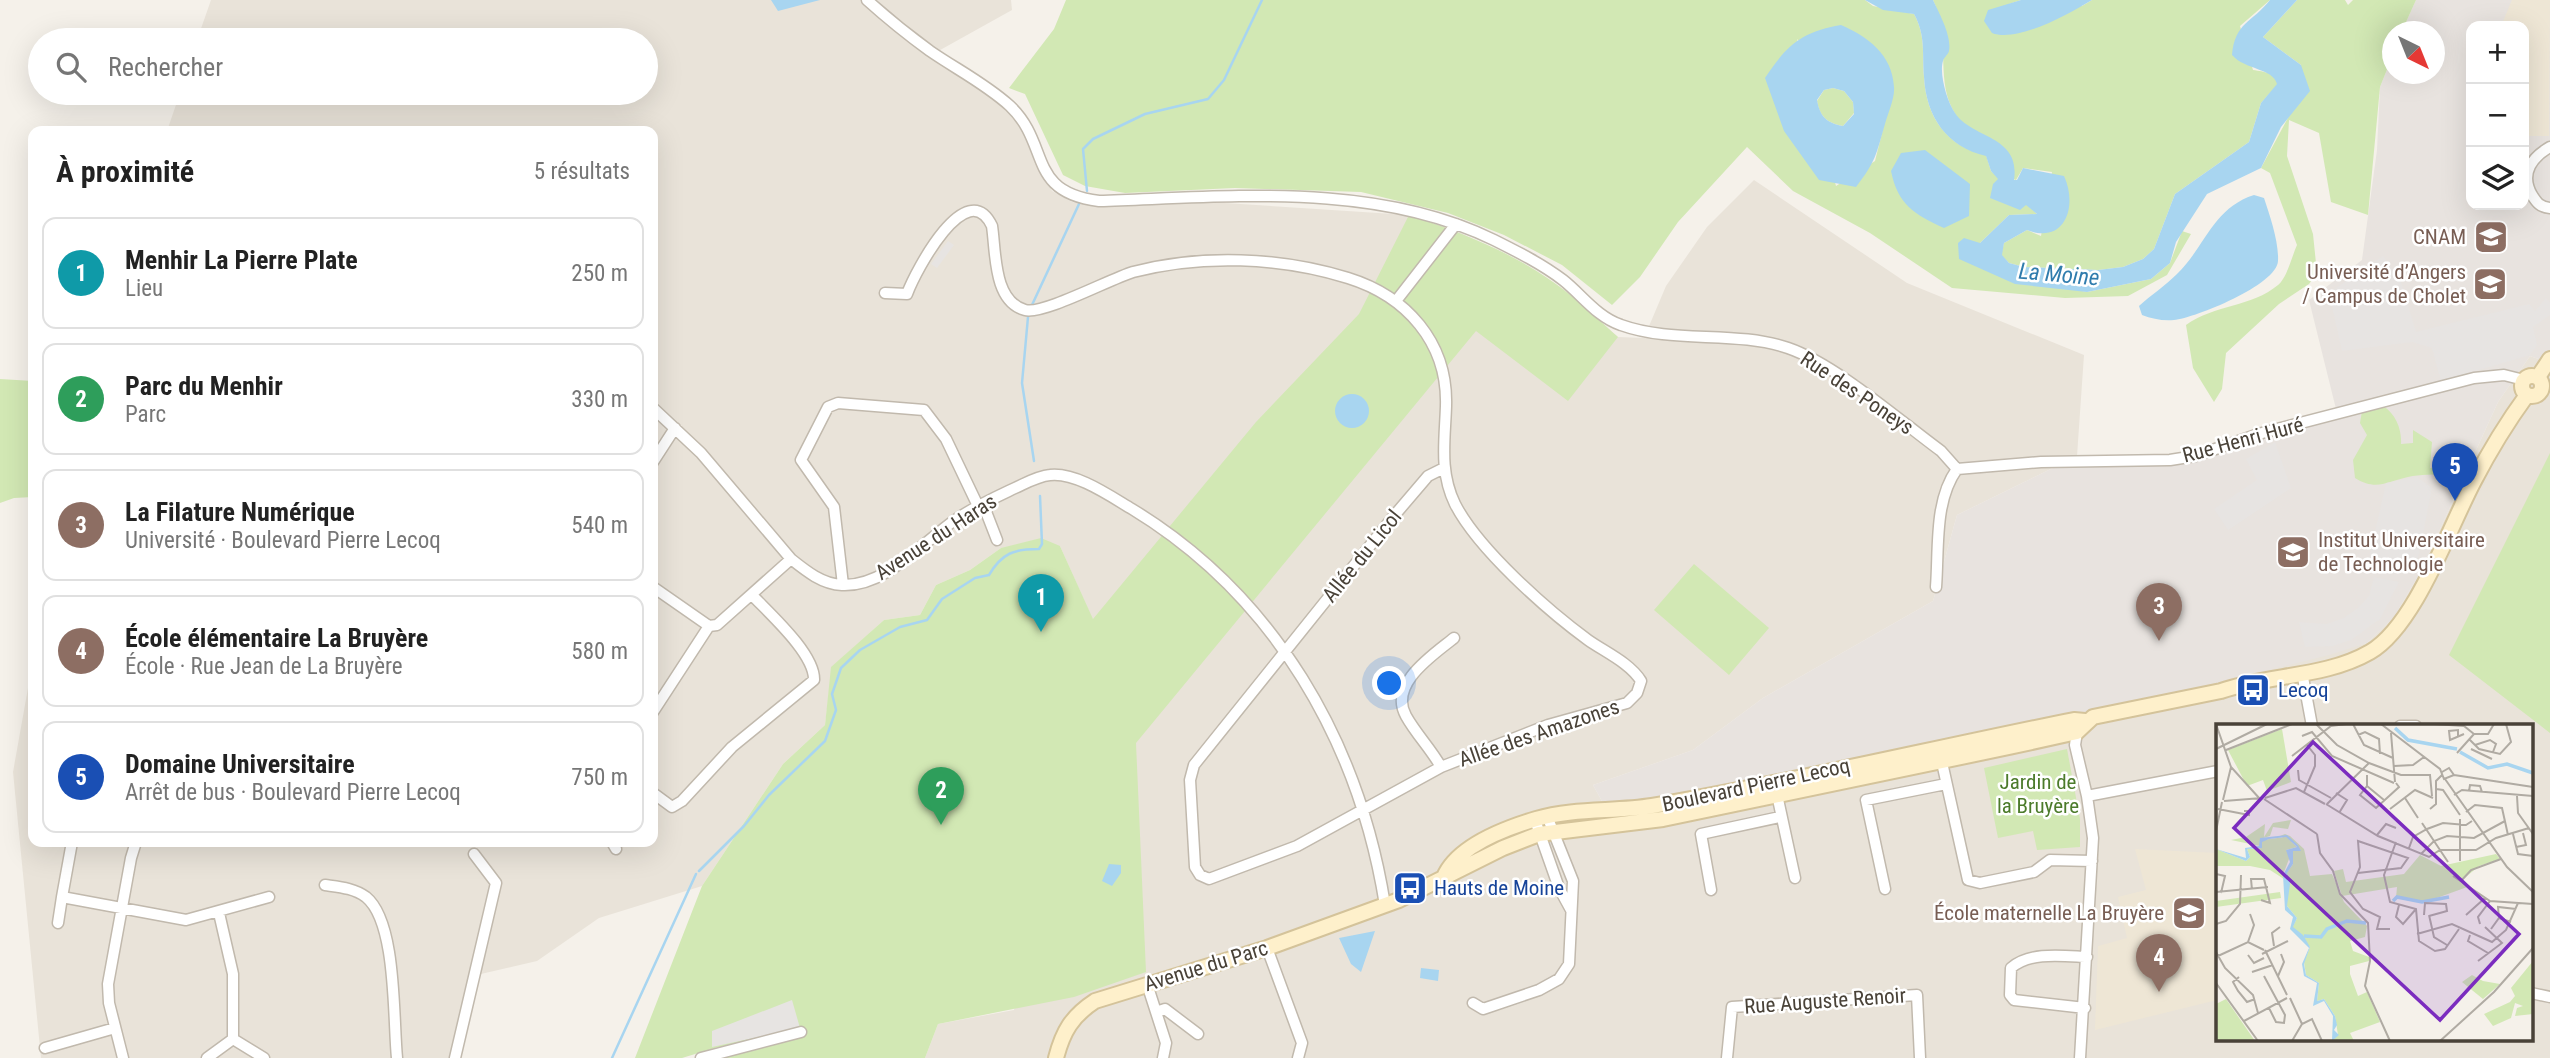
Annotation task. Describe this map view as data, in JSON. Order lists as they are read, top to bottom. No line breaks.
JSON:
{"streets":{"street":["Rue des Poneys","Rue Henri Huré","Avenue du Haras","Allée du Licol","Allée des Amazones","Boulevard Pierre Lecoq","Avenue du Parc","Rue Auguste Renoir"]},"crossings":[["Rue des Poneys","Rue Henri Huré"],["Rue Henri Huré","Boulevard Pierre Lecoq"],["Avenue du Haras","Allée du Licol"],["Avenue du Haras","Allée des Amazones"],["Avenue du Haras","Boulevard Pierre Lecoq"],["Avenue du Haras","Avenue du Parc"],["Allée du Licol","Allée des Amazones"],["Boulevard Pierre Lecoq","Avenue du Parc"]],"water":["La Moine"],"parks":["Jardin de la Bruyère"],"places":{"school or university":["CNAM","Université d’Angers / Campus de Cholet","Institut Universitaire de Technologie","École maternelle La Bruyère"],"bus stop":["Lecoq","Hauts de Moine"]},"north":"bottom right","page":{"map_buttons":["+","−"],"search":"Rechercher","heading":["À proximité","5 résultats"],"list":[{"mark":"1","name":"Menhir La Pierre Plate","note":"Lieu","value":"250 m"},{"mark":"2","name":"Parc du Menhir","note":"Parc","value":"330 m"},{"mark":"3","name":"La Filature Numérique","note":"Université · Boulevard Pierre Lecoq","value":"540 m"},{"mark":"4","name":"École élémentaire La Bruyère","note":"École · Rue Jean de La Bruyère","value":"580 m"},{"mark":"5","name":"Domaine Universitaire","note":"Arrêt de bus · Boulevard Pierre Lecoq","value":"750 m"}],"pins":["5","1","3","2","4"]}}
